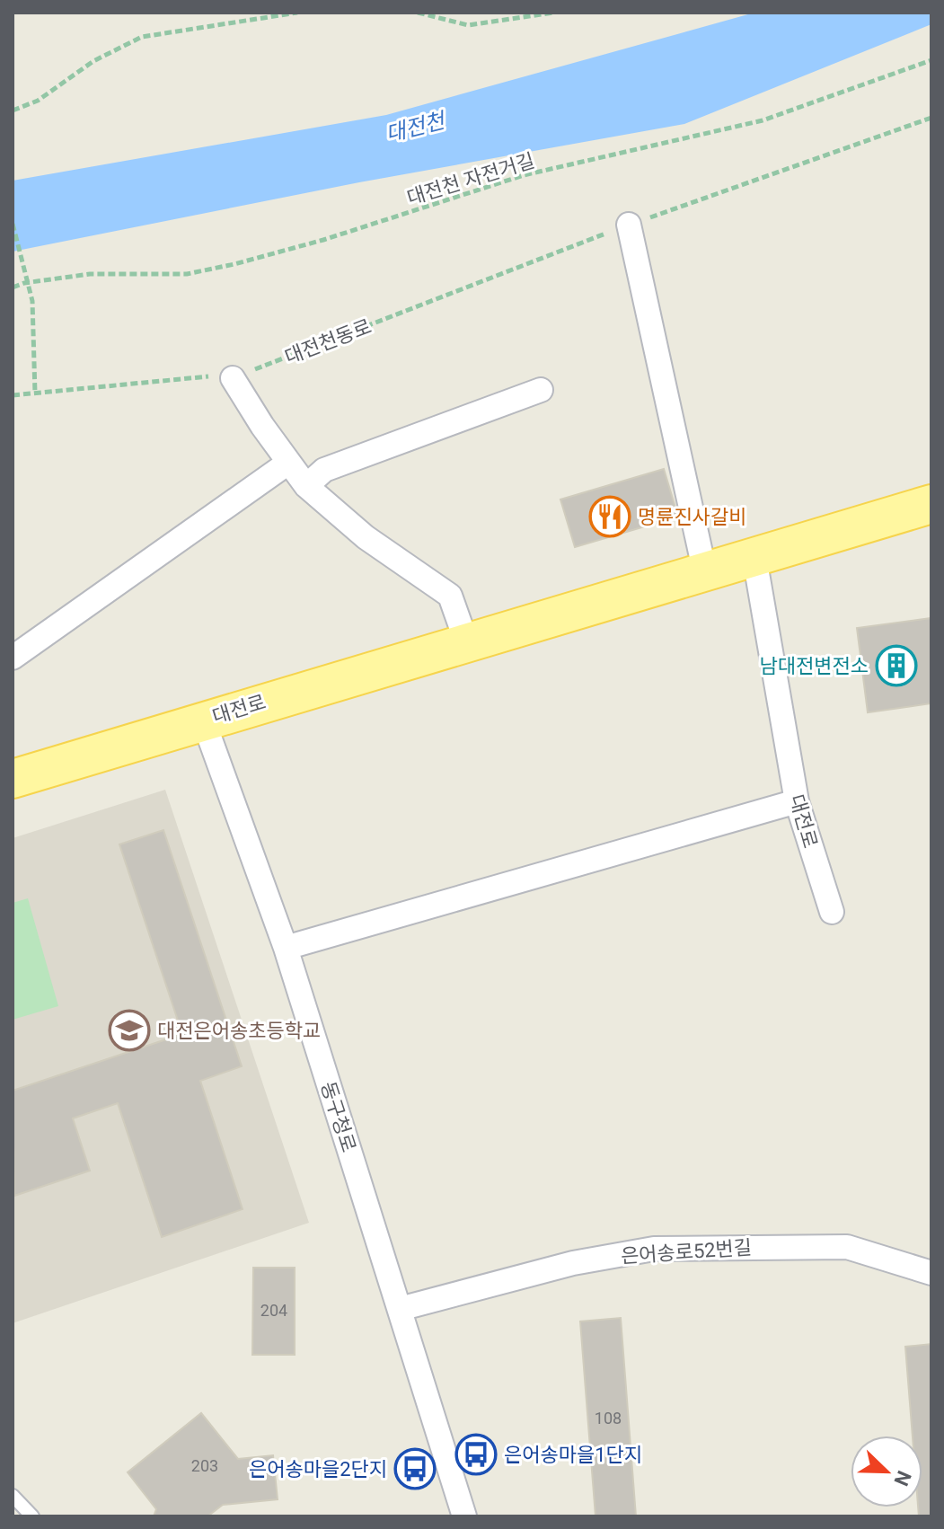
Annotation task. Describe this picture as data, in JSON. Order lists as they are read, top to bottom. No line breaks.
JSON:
{"streets":{"main road":["대전로"],"street":["동구청로","은어송로52번길"],"path":["대전천 자전거길","대전천동로"]},"crossings":[["대전로","동구청로"],["동구청로","은어송로52번길"]],"water":["대전천"],"places":{"restaurant":["명륜진사갈비"],"building":["남대전변전소"],"school or university":["대전은어송초등학교"],"bus stop":["은어송마을1단지","은어송마을2단지"]},"house_numbers":["204","108","203"],"north":"bottom right"}
